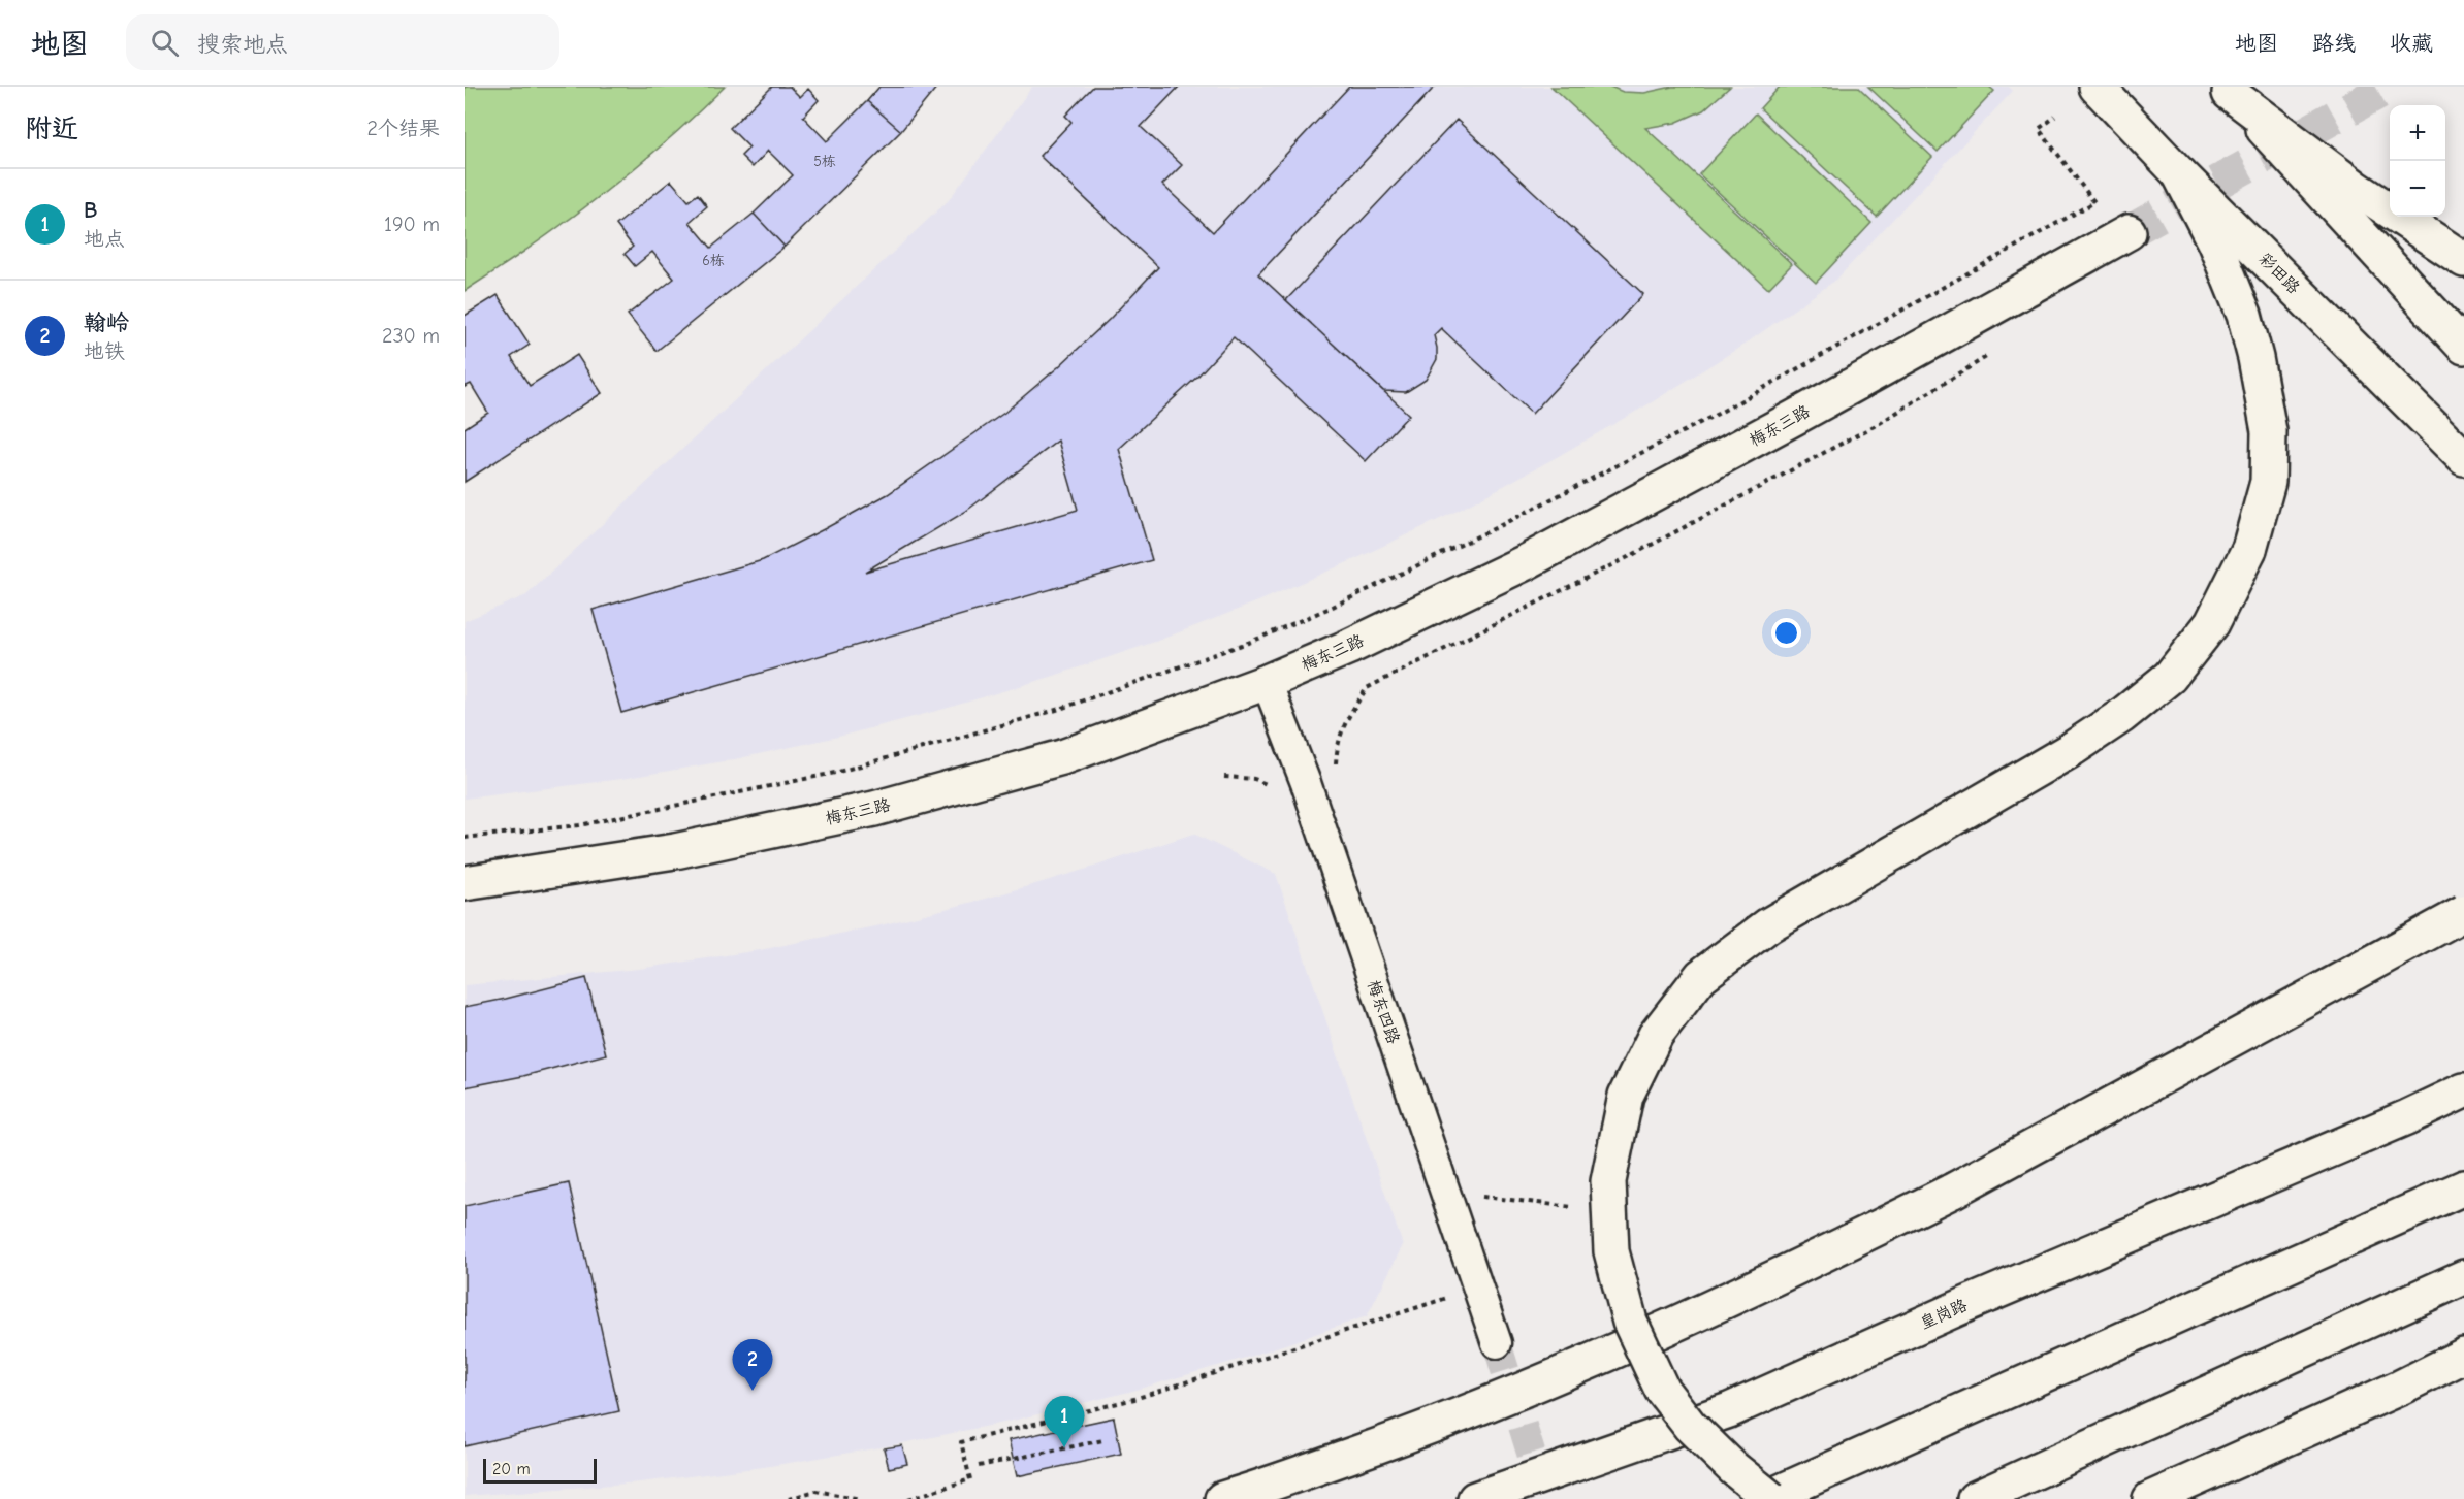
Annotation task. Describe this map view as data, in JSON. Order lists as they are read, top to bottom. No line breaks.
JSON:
{"streets":{"main road":["彩田路","梅东三路","皇岗路"],"street":["梅东四路"]},"crossings":[["梅东三路","梅东四路"]],"house_numbers":["5栋","6栋"],"scale_bar":"20 m","page":{"header":"地图","search":"搜索地点","nav":["地图","路线","收藏"],"heading":["附近","2个结果"],"map_buttons":["+","−"],"list":[{"mark":"1","name":"B","note":"地点","value":"190 m"},{"mark":"2","name":"翰岭","note":"地铁","value":"230 m"}],"pins":["2","1"],"scale":"20 m"}}
